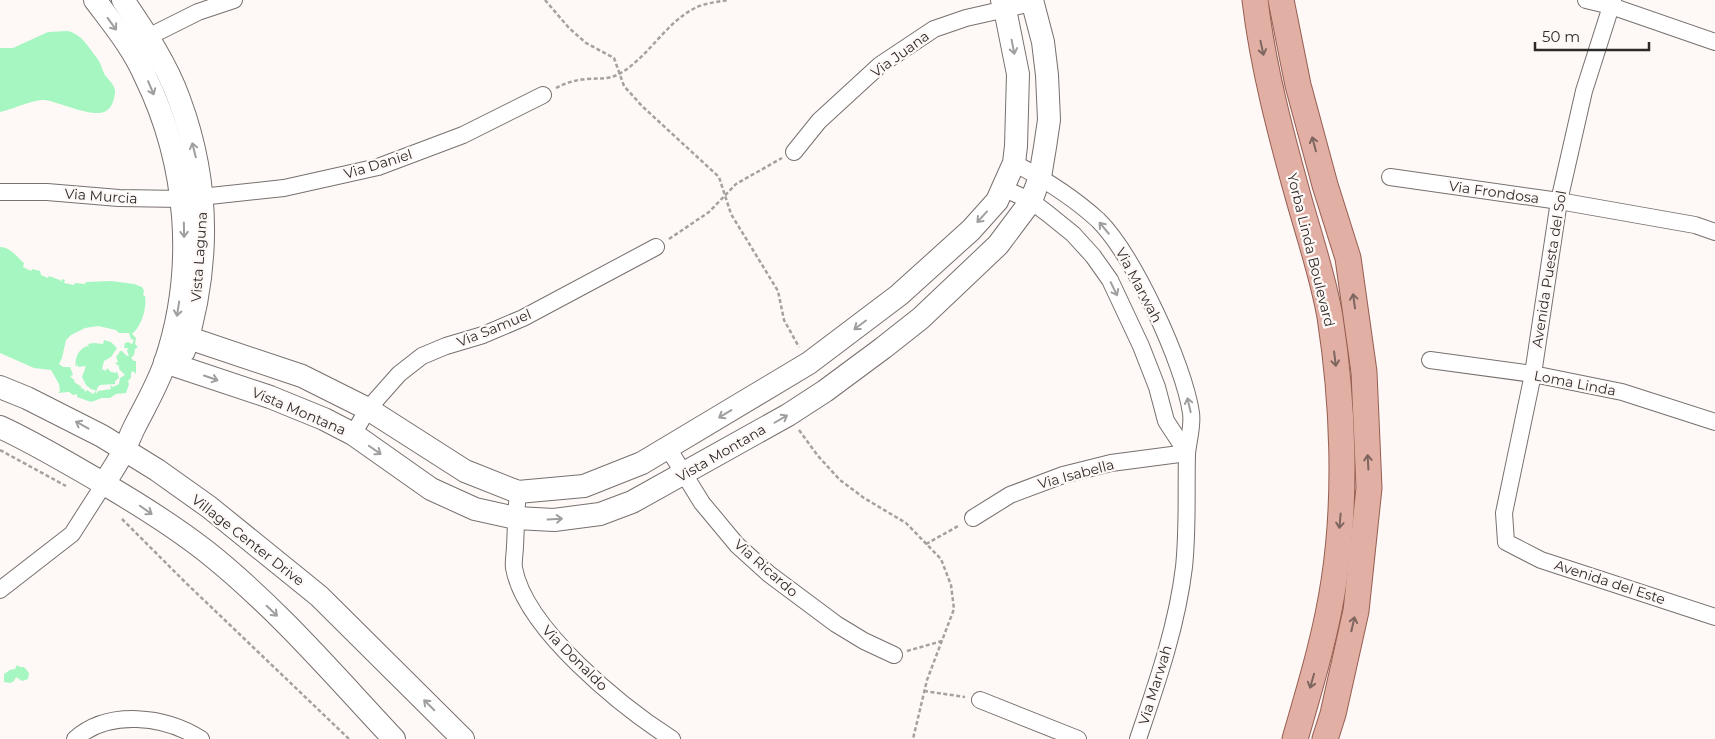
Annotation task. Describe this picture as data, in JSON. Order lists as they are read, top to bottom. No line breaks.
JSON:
{"streets":{"main road":["Yorba Linda Boulevard"],"street":["Via Juana","Via Daniel","Via Frondosa","Via Murcia","Vista Laguna","Avenida Puesta del Sol","Via Marwah","Via Samuel","Loma Linda","Vista Montana","Via Isabella","Village Center Drive","Via Ricardo","Avenida del Este","Via Donaldo"]},"crossings":[["Via Juana","Vista Montana"],["Via Daniel","Via Murcia"],["Via Daniel","Vista Laguna"],["Via Frondosa","Avenida Puesta del Sol"],["Via Murcia","Vista Laguna"],["Vista Laguna","Vista Montana"],["Vista Laguna","Village Center Drive"],["Avenida Puesta del Sol","Loma Linda"],["Avenida Puesta del Sol","Avenida del Este"],["Via Marwah","Vista Montana"],["Via Marwah","Via Isabella"],["Via Samuel","Vista Montana"],["Vista Montana","Via Ricardo"],["Vista Montana","Via Donaldo"]],"scale_bar":"50 m"}
